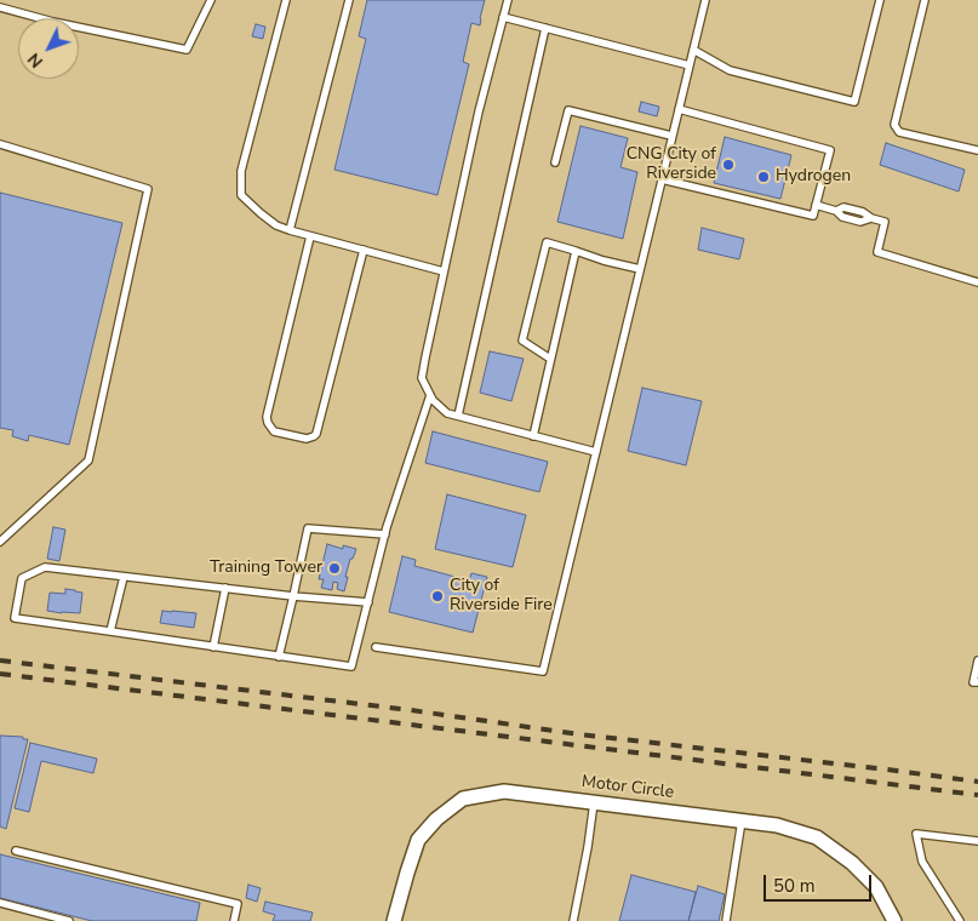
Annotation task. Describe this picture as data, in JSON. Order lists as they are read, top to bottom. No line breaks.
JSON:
{"streets":{"street":["Motor Circle"]},"places":["CNG City of Riverside","Hydrogen","Training Tower","City of Riverside Fire"],"scale_bar":"50 m","north":"bottom left"}
